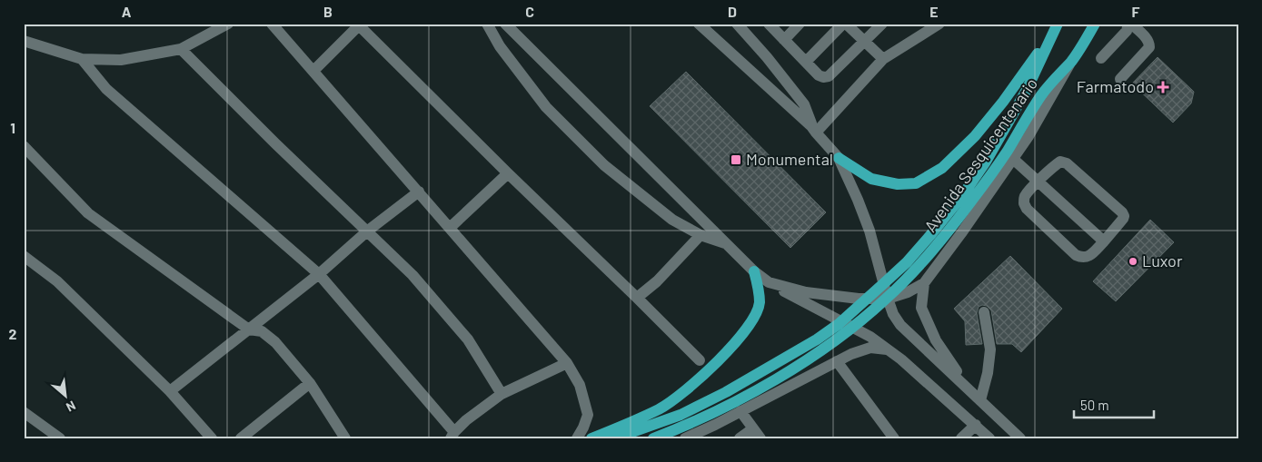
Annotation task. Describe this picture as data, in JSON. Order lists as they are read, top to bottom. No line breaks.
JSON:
{"streets":{"main road":["Avenida Sesquicentenario"]},"places":{"health":["Farmatodo"],"transit":["Monumental"],"other":["Luxor"]},"scale_bar":"50 m","north":"bottom right","grid":{"columns":["A","B","C","D","E","F"],"rows":["1","2"]}}
